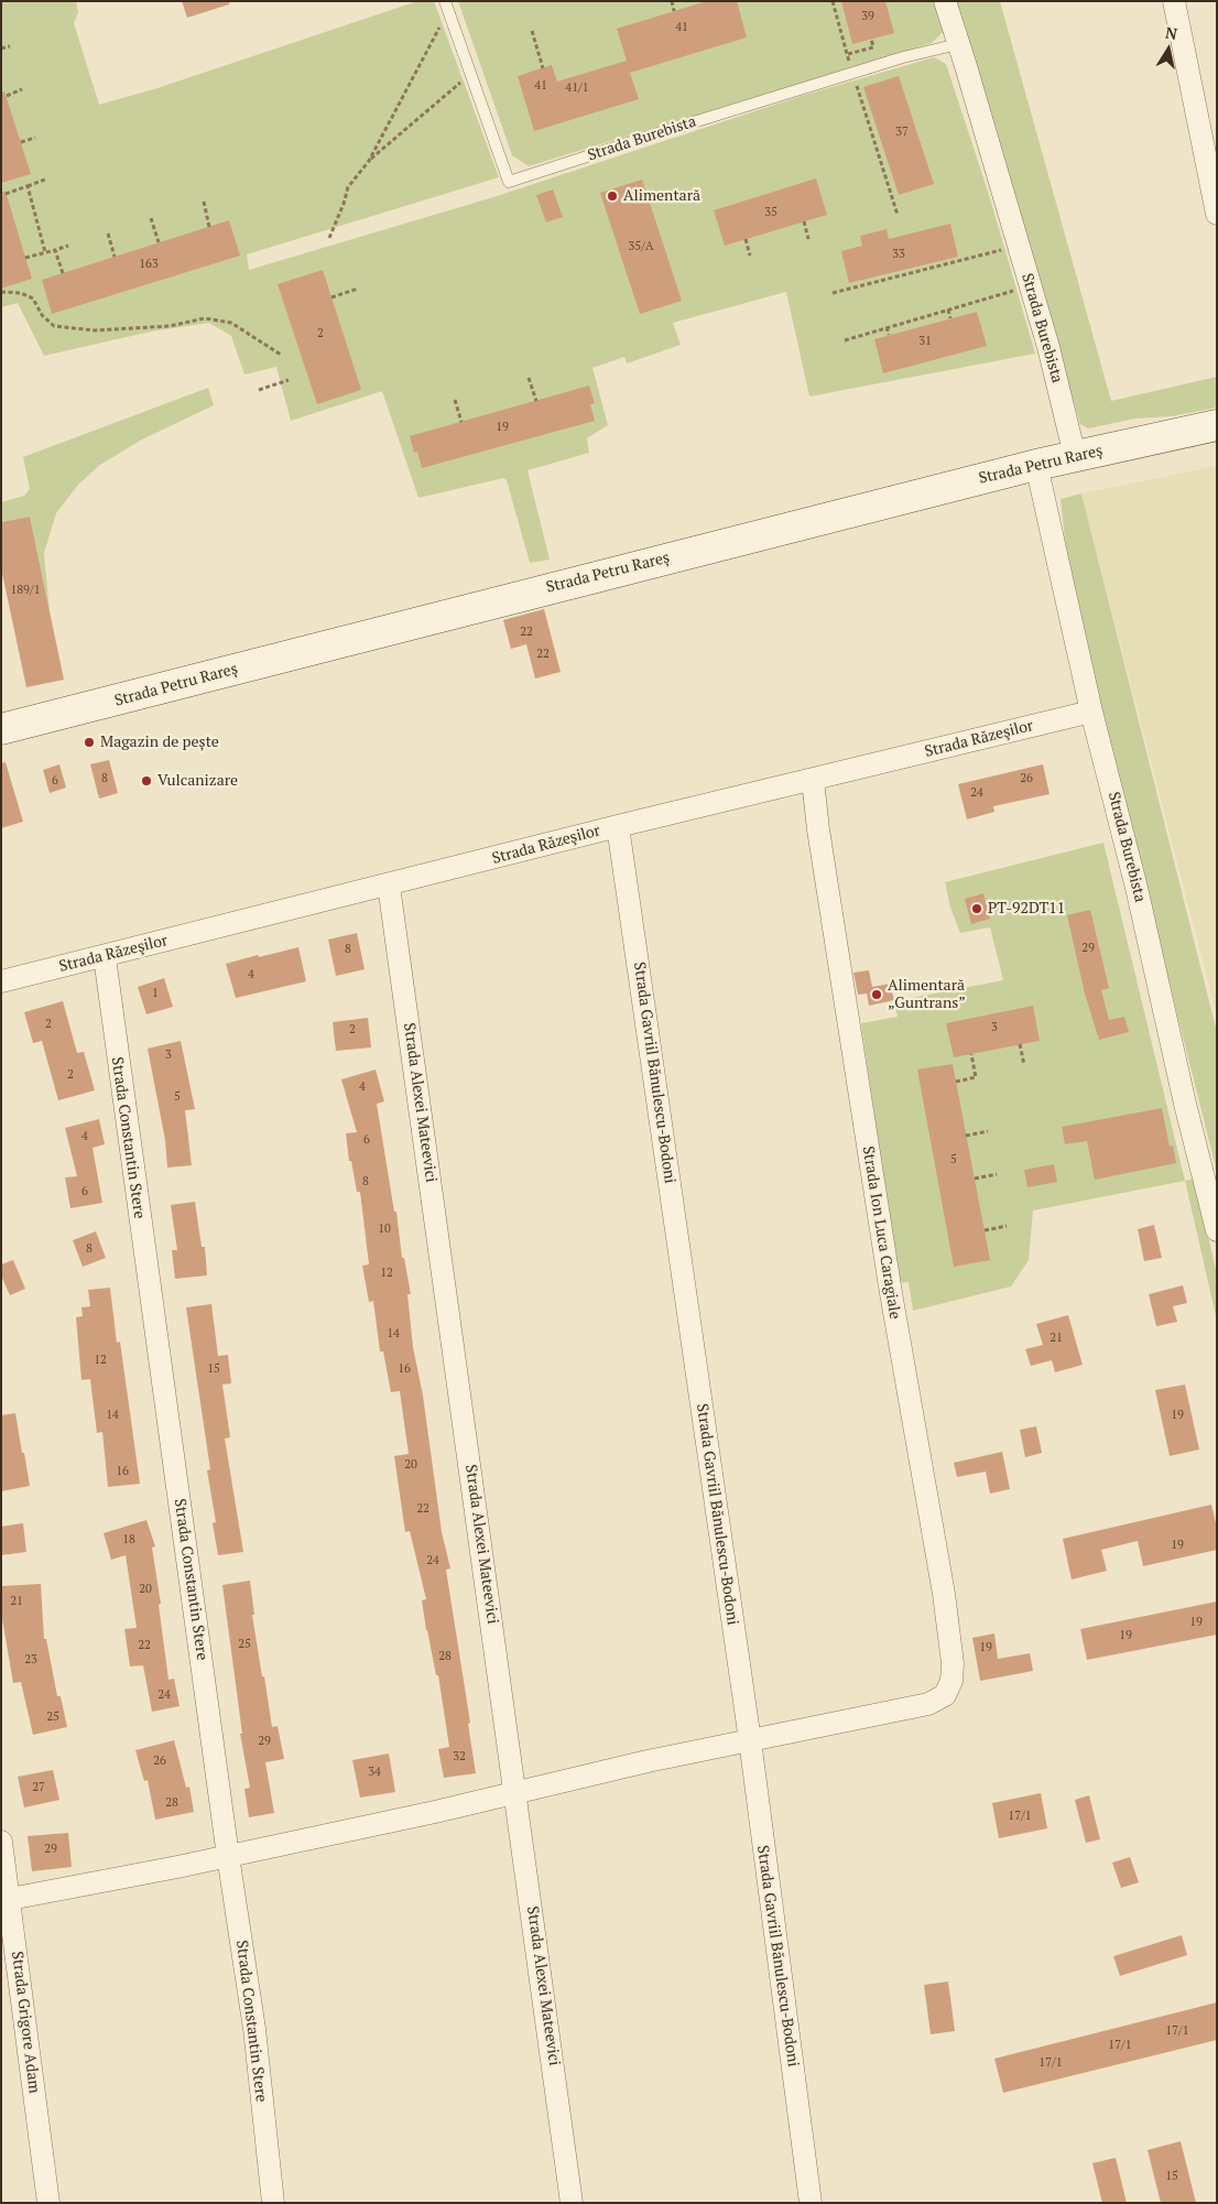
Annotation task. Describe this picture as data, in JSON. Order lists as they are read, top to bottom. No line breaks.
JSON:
{"streets":{"main road":["Strada Petru Rareș"],"street":["Strada Burebista","Strada Răzeşilor","Strada Gavriil Bănulescu-Bodoni","Strada Alexei Mateevici","Strada Constantin Stere","Strada Ion Luca Caragiale","Strada Grigore Adam"]},"crossings":[["Strada Burebista","Strada Petru Rareș"],["Strada Burebista","Strada Răzeşilor"],["Strada Răzeşilor","Strada Gavriil Bănulescu-Bodoni"],["Strada Răzeşilor","Strada Alexei Mateevici"],["Strada Răzeşilor","Strada Constantin Stere"],["Strada Răzeşilor","Strada Ion Luca Caragiale"],["Strada Gavriil Bănulescu-Bodoni","Strada Ion Luca Caragiale"]],"places":["Alimentară","Magazin de pește","Vulcanizare","PT-92DT11","Alimentară „Guntrans”"],"house_numbers":["39","41","41","41/1","37","35","35/A","33","163","2","31","19","189/1","22","22","8","26","6","24","29","8","4","1","2","3","2","3","2","4","5","4","6","5","8","6","10","8","12","14","21","12","15","16","14","19","20","16","22","18","19","24","20","21","19","19","25","22","19","28","23","24","25","29","32","26","34","27","28","17/1","29","17/1","17/1","17/1","15"],"north":"top"}
